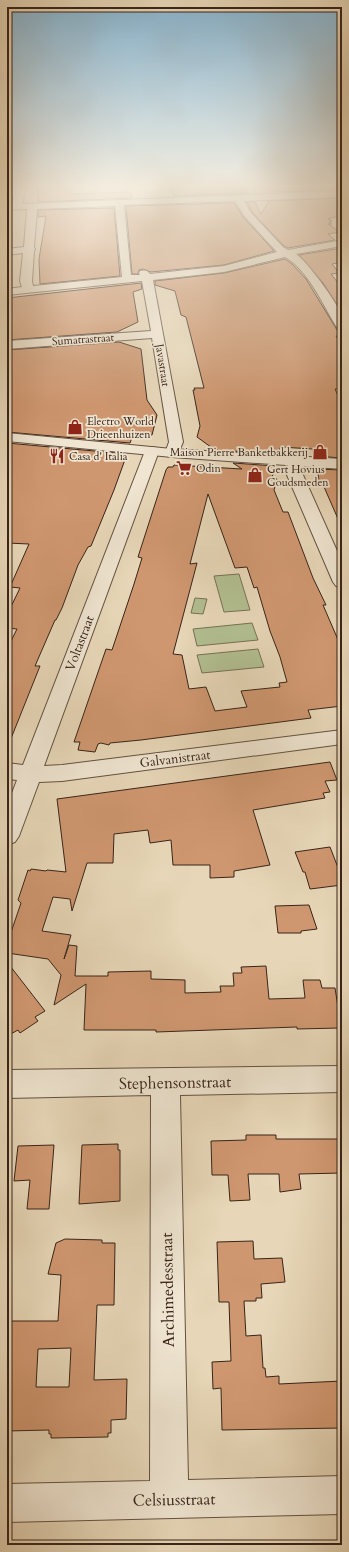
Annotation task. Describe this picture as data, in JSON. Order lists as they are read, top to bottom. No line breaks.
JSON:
{"streets":{"street":["Sumatrastraat","Javastraat","Voltastraat","Galvanistraat","Stephensonstraat","Archimedesstraat","Celsiusstraat"]},"crossings":[["Sumatrastraat","Javastraat"],["Voltastraat","Galvanistraat"],["Stephensonstraat","Archimedesstraat"],["Archimedesstraat","Celsiusstraat"]],"places":{"shop":["Electro World Drieenhuizen","Maison Pierre Banketbakkerij","Gert Hovius Goudsmeden"],"restaurant":["Casa d' Italia"],"supermarket":["Odin"]}}
